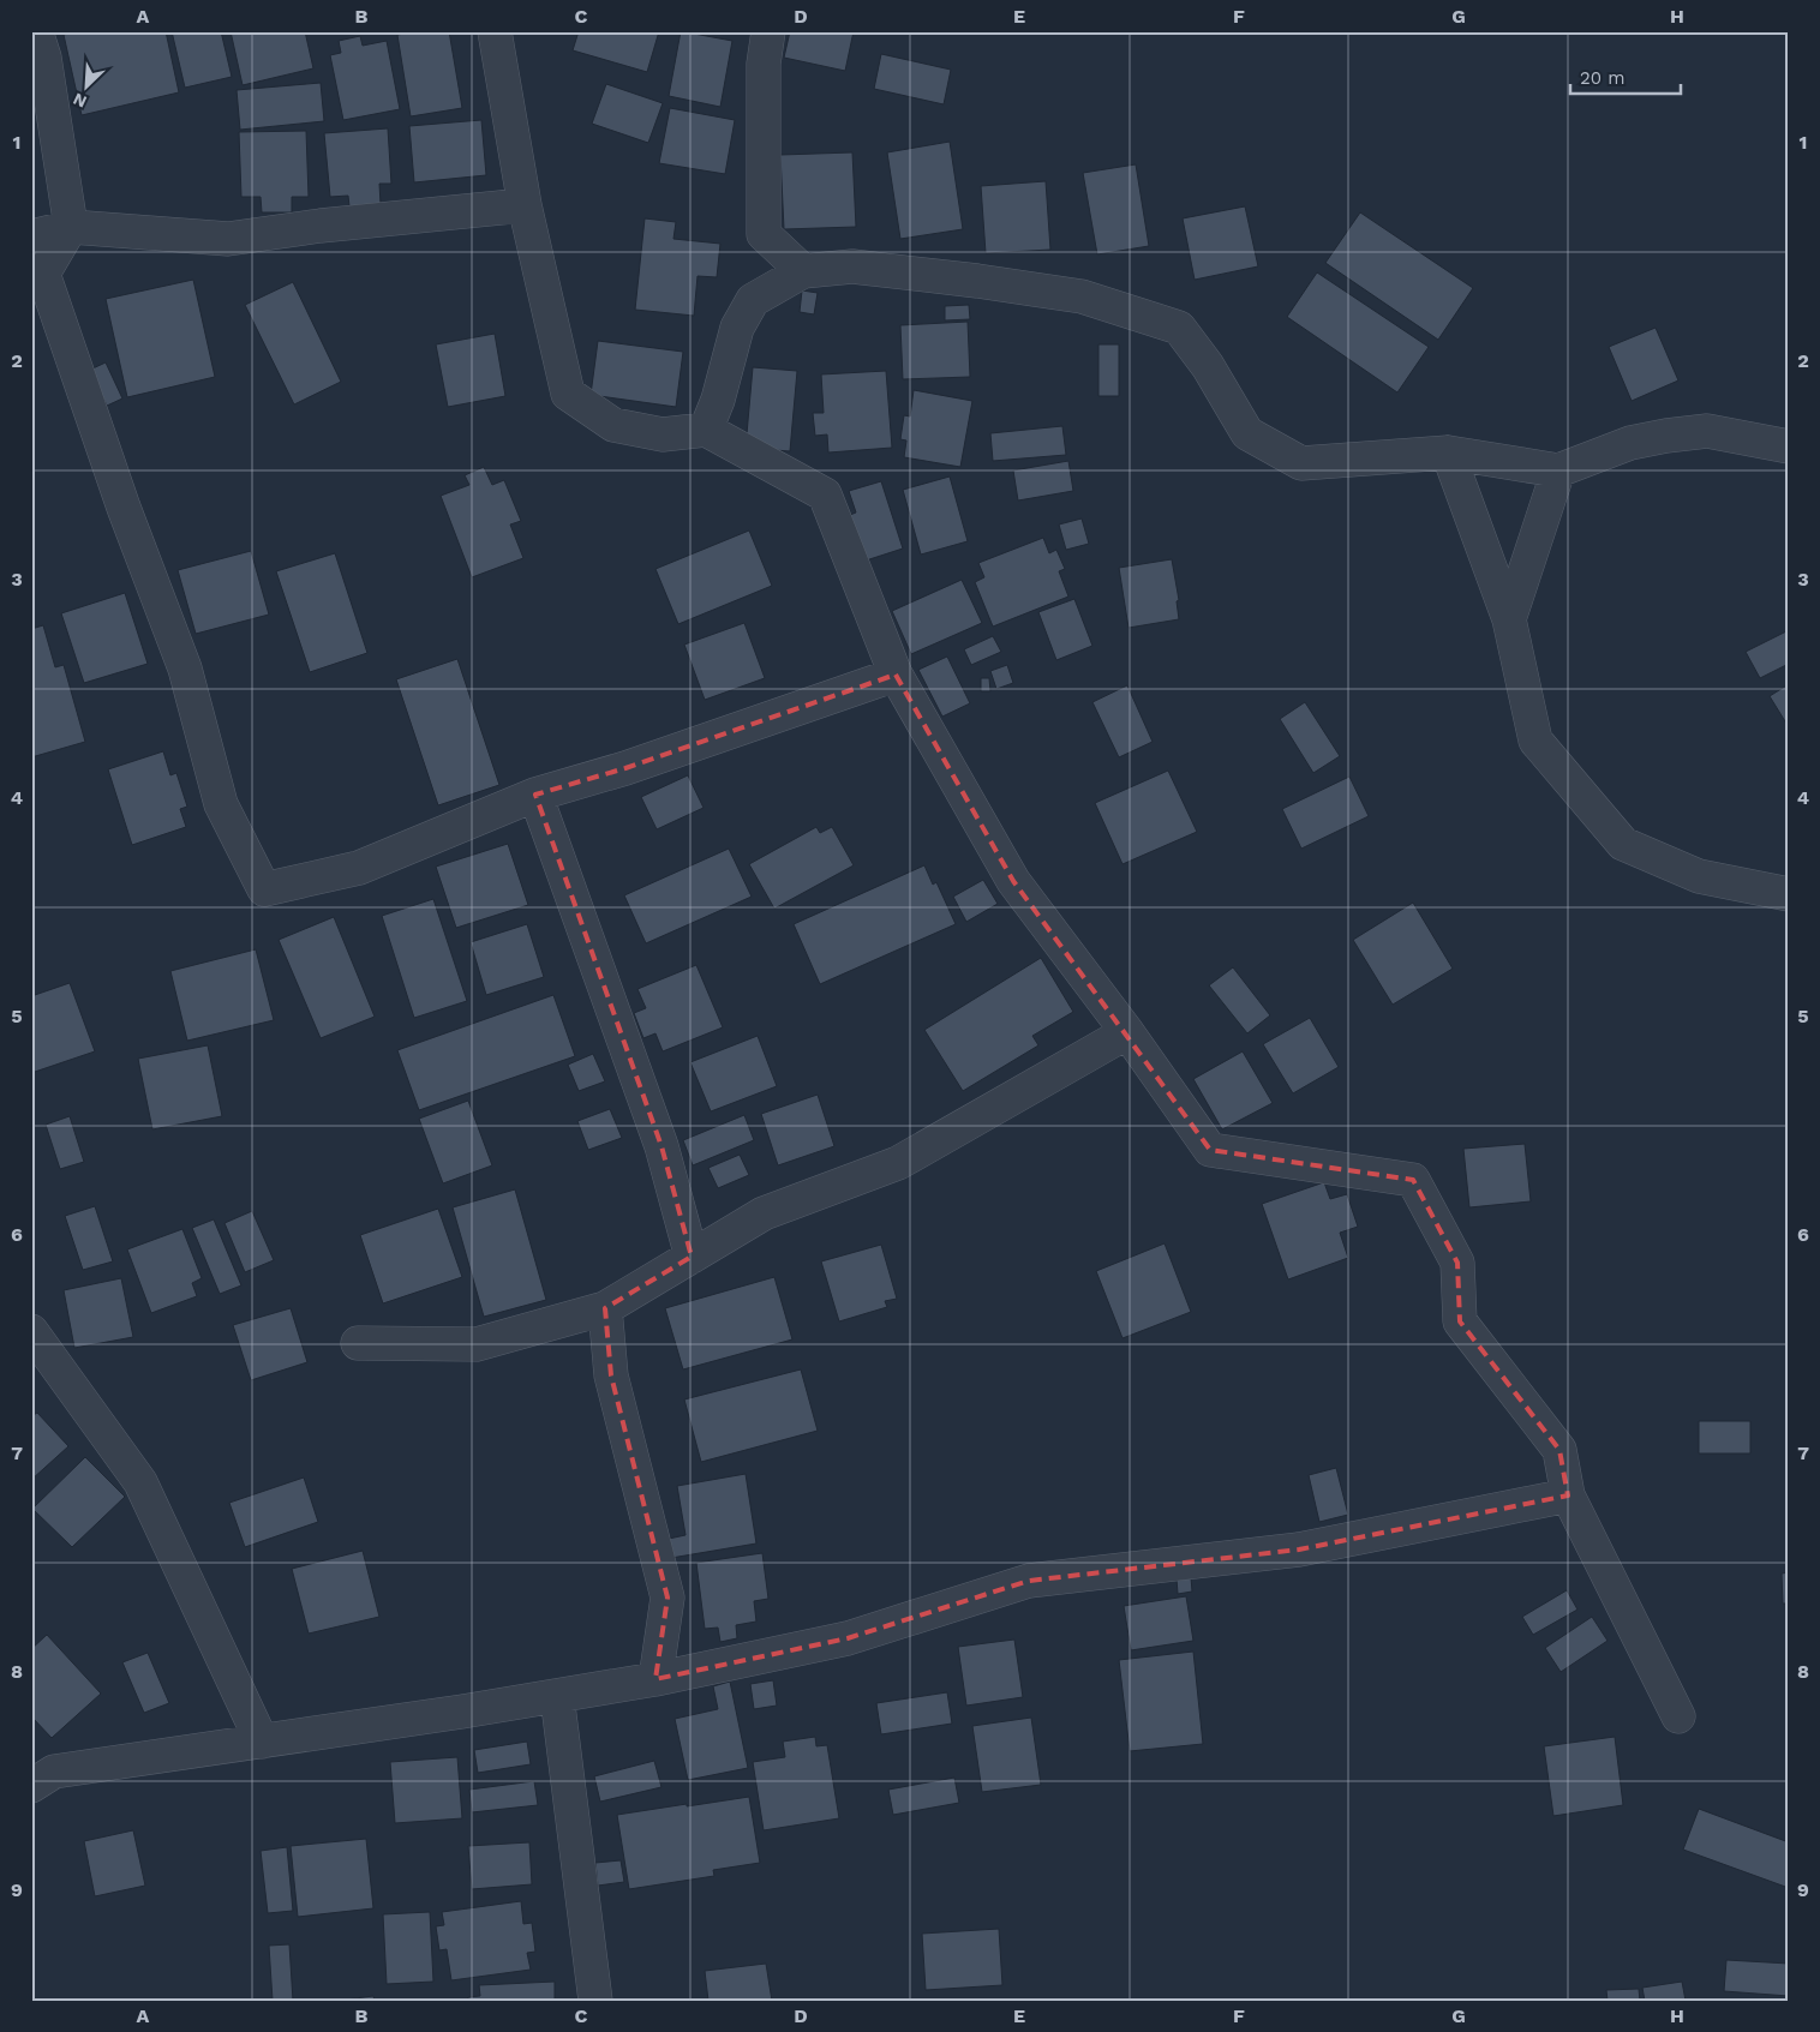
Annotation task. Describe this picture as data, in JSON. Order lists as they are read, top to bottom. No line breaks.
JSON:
{"scale_bar":"20 m","north":"bottom left","grid":{"columns":["A","B","C","D","E","F","G","H"],"rows":["1","2","3","4","5","6","7","8","9"]}}
